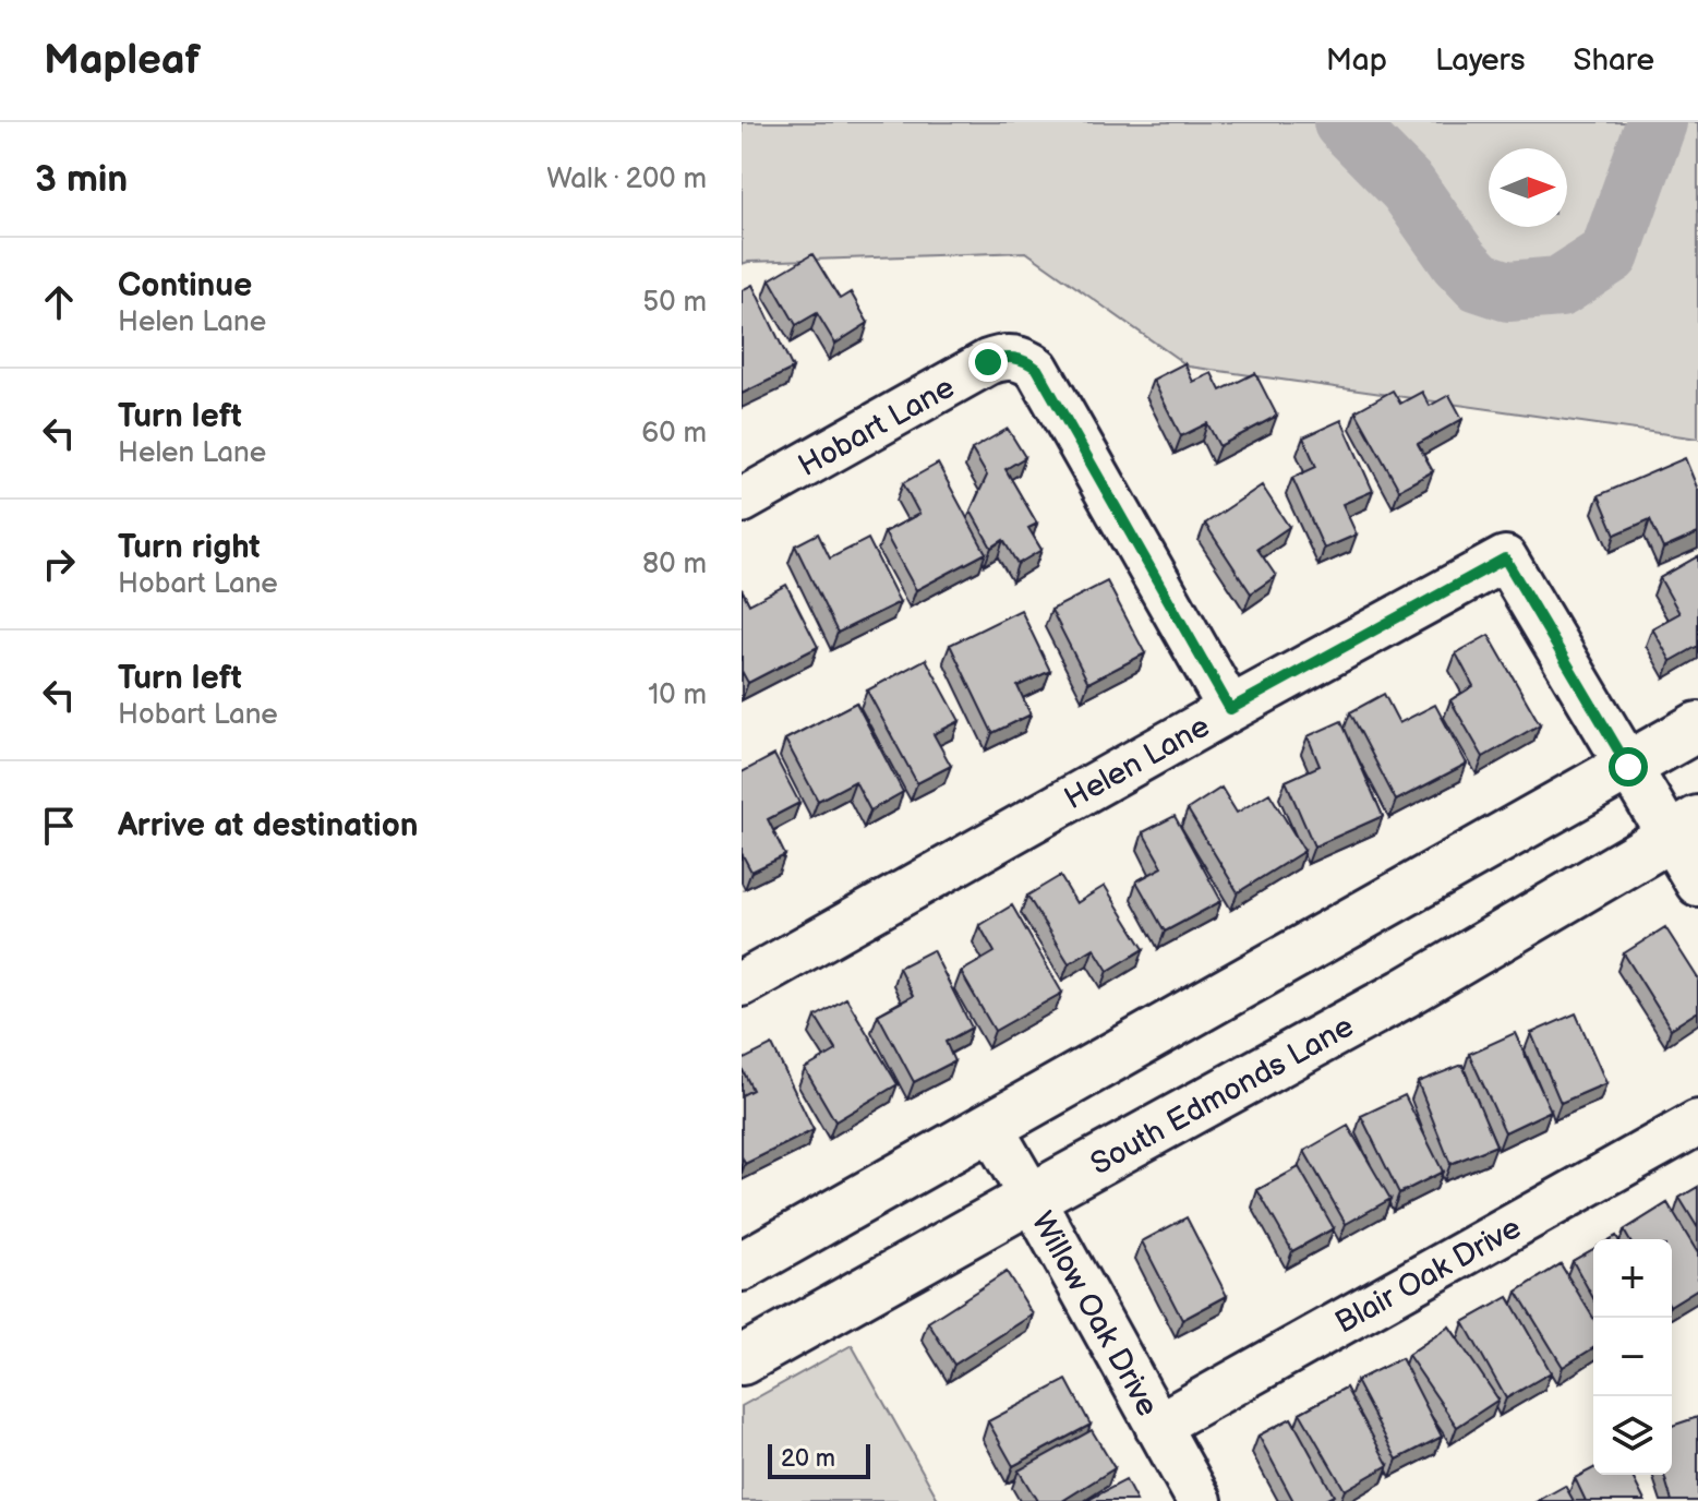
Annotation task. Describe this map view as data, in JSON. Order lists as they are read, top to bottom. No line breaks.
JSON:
{"streets":{"main road":["South Edmonds Lane"],"street":["Hobart Lane","Helen Lane","Blair Oak Drive","Willow Oak Drive"]},"crossings":[["Hobart Lane","Helen Lane"],["South Edmonds Lane","Willow Oak Drive"],["Blair Oak Drive","Willow Oak Drive"]],"scale_bar":"20 m","north":"right","page":{"header":"Mapleaf","nav":["Map","Layers","Share"],"heading":["3 min","Walk · 200 m"],"list":[["Continue","Helen Lane","50 m"],["Turn left","Helen Lane","60 m"],["Turn right","Hobart Lane","80 m"],["Turn left","Hobart Lane","10 m"],"Arrive at destination"],"map_buttons":["+","−"],"scale":"20 m"}}
